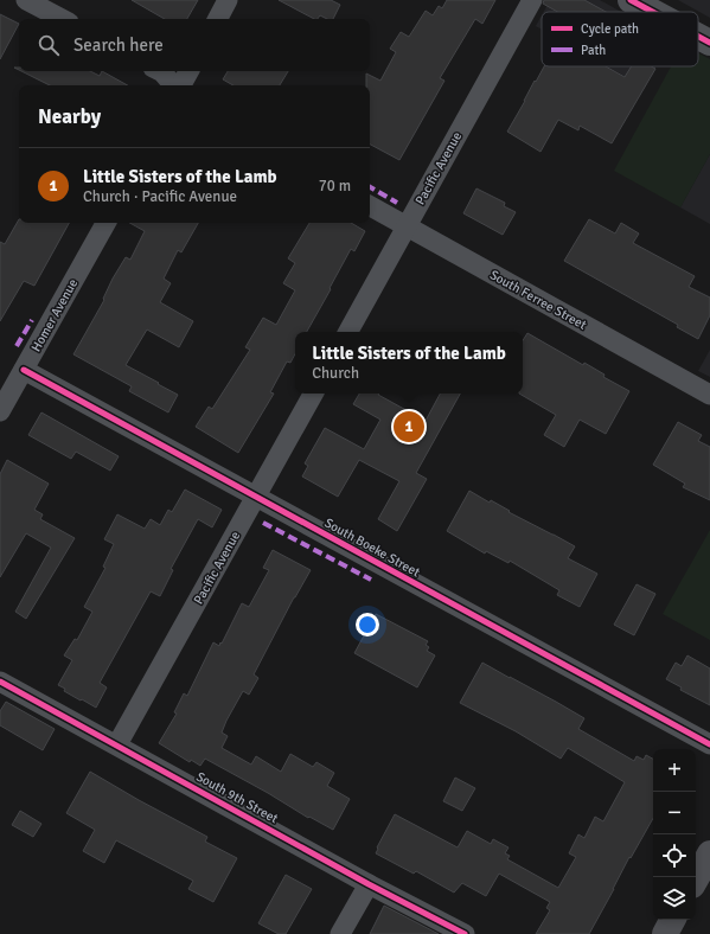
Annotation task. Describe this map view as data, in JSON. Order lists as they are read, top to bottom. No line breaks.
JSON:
{"streets":{"street":["Pacific Avenue","South Ferree Street","Homer Avenue","South Boeke Street","South 9th Street"]},"crossings":[["Pacific Avenue","South Ferree Street"],["Pacific Avenue","South Boeke Street"],["Pacific Avenue","South 9th Street"],["Homer Avenue","South Boeke Street"]],"legend":["Cycle path","Path"],"page":{"search":"Search here","heading":"Nearby","list":[{"mark":"1","name":"Little Sisters of the Lamb","note":"Church · Pacific Avenue","value":"70 m"}],"popup":["Little Sisters of the Lamb","Church"],"pins":"1","map_buttons":["+","−"]}}
